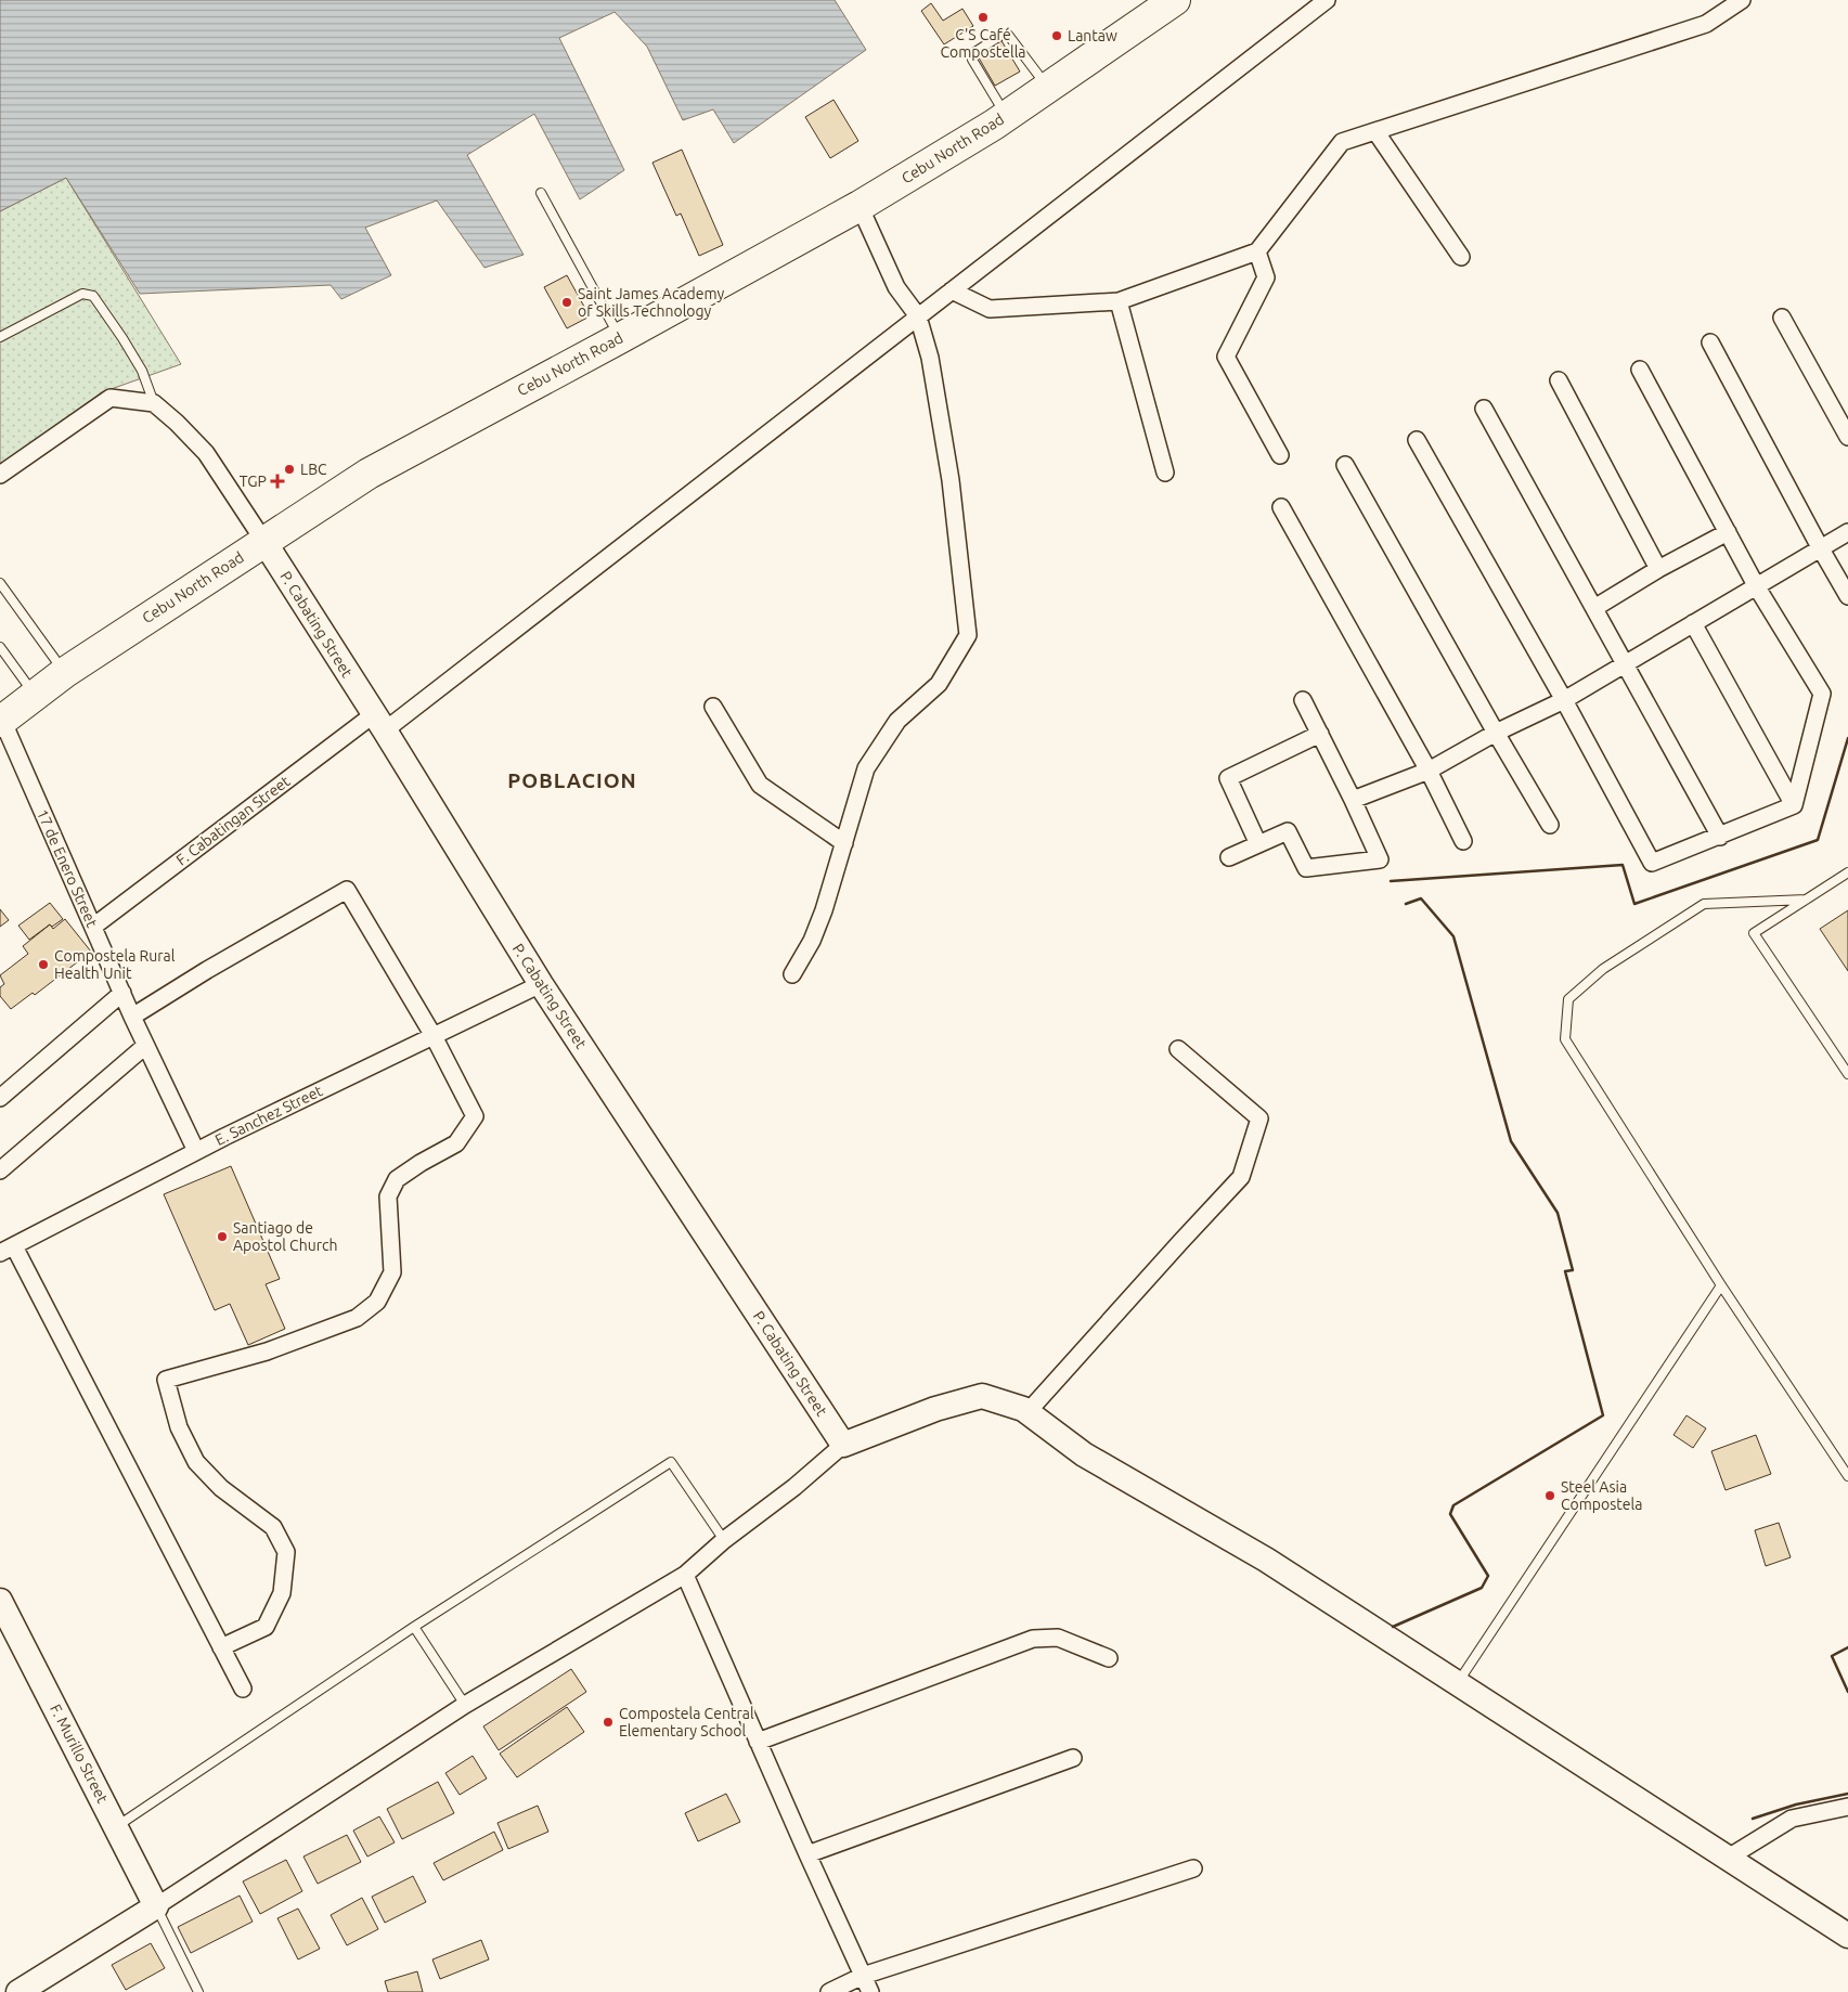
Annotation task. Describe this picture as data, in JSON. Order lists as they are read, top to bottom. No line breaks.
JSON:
{"streets":{"highway":["Cebu North Road"],"street":["P. Cabating Street","F. Cabatingan Street","17 de Enero Street","E. Sanchez Street","F. Murillo Street"]},"crossings":[["Cebu North Road","P. Cabating Street"],["Cebu North Road","17 de Enero Street"],["P. Cabating Street","F. Cabatingan Street"],["P. Cabating Street","E. Sanchez Street"],["F. Cabatingan Street","17 de Enero Street"],["17 de Enero Street","E. Sanchez Street"]],"districts":["POBLACION"],"places":{"other":["C'S Café Compostella","Lantaw","Saint James Academy of Skills Technology","LBC","Compostela Rural Health Unit","Santiago de Apostol Church","Steel Asia Compostela","Compostela Central Elementary School"],"health":["TGP"]}}
